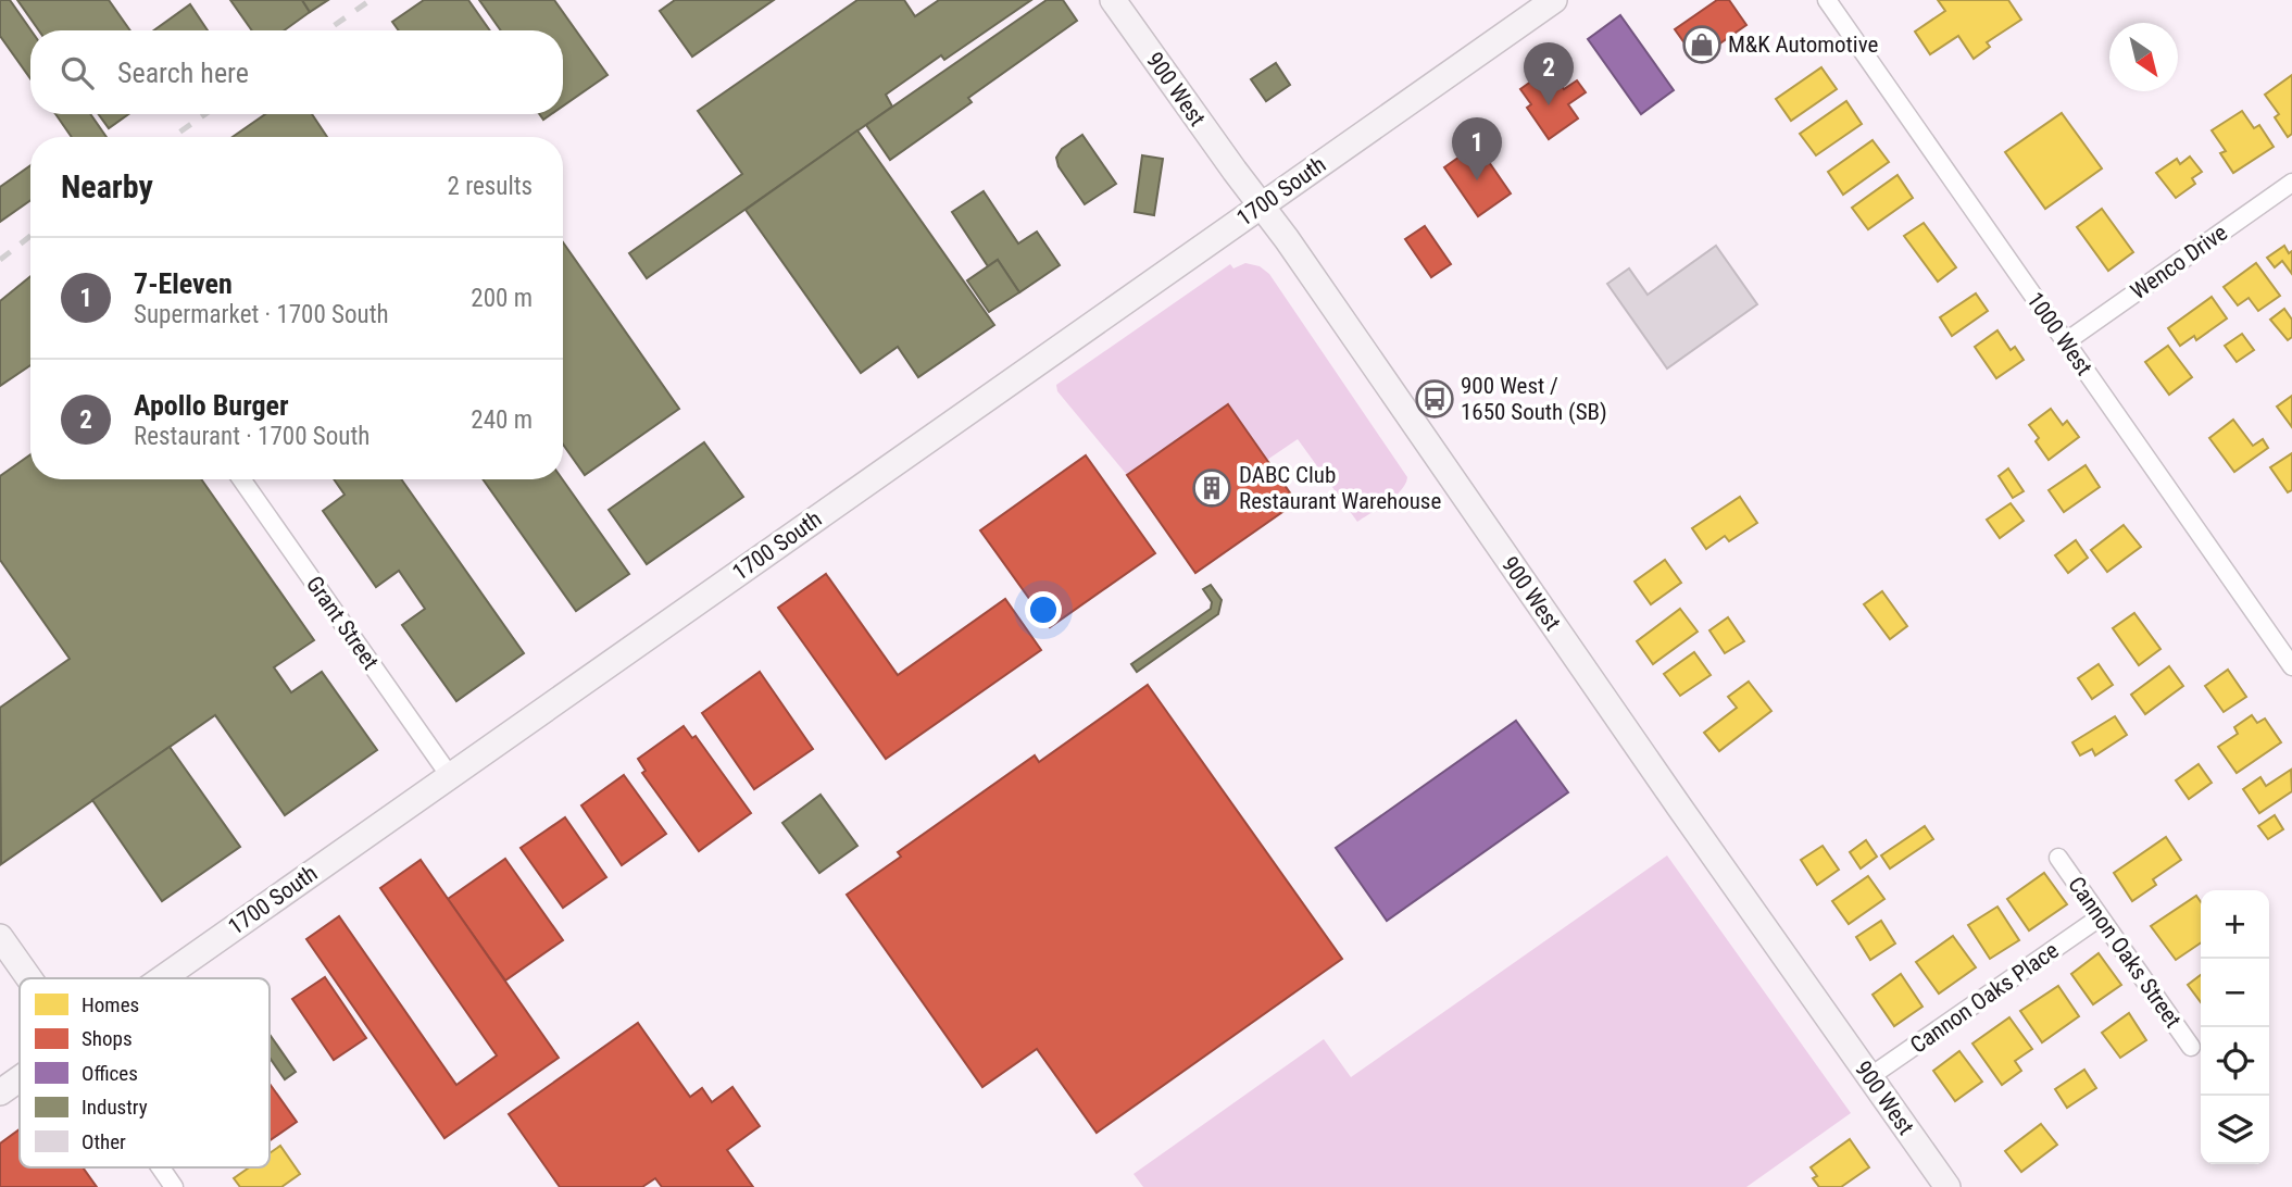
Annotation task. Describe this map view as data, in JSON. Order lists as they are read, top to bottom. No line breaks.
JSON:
{"streets":{"street":["900 West","1700 South","Wenco Drive","1000 West","Grant Street","Cannon Oaks Street","Cannon Oaks Place"]},"crossings":[["900 West","1700 South"],["900 West","Cannon Oaks Place"],["1700 South","Grant Street"],["Wenco Drive","1000 West"],["Cannon Oaks Street","Cannon Oaks Place"]],"places":{"shop":["M&K Automotive"],"bus stop":["900 West / 1650 South (SB)"],"building":["DABC Club Restaurant Warehouse"]},"legend":["Homes","Shops","Offices","Industry","Other"],"north":"bottom right","page":{"search":"Search here","pins":["2","1"],"heading":["Nearby","2 results"],"list":[{"mark":"1","name":"7-Eleven","note":"Supermarket · 1700 South","value":"200 m"},{"mark":"2","name":"Apollo Burger","note":"Restaurant · 1700 South","value":"240 m"}],"map_buttons":["+","−"]}}
